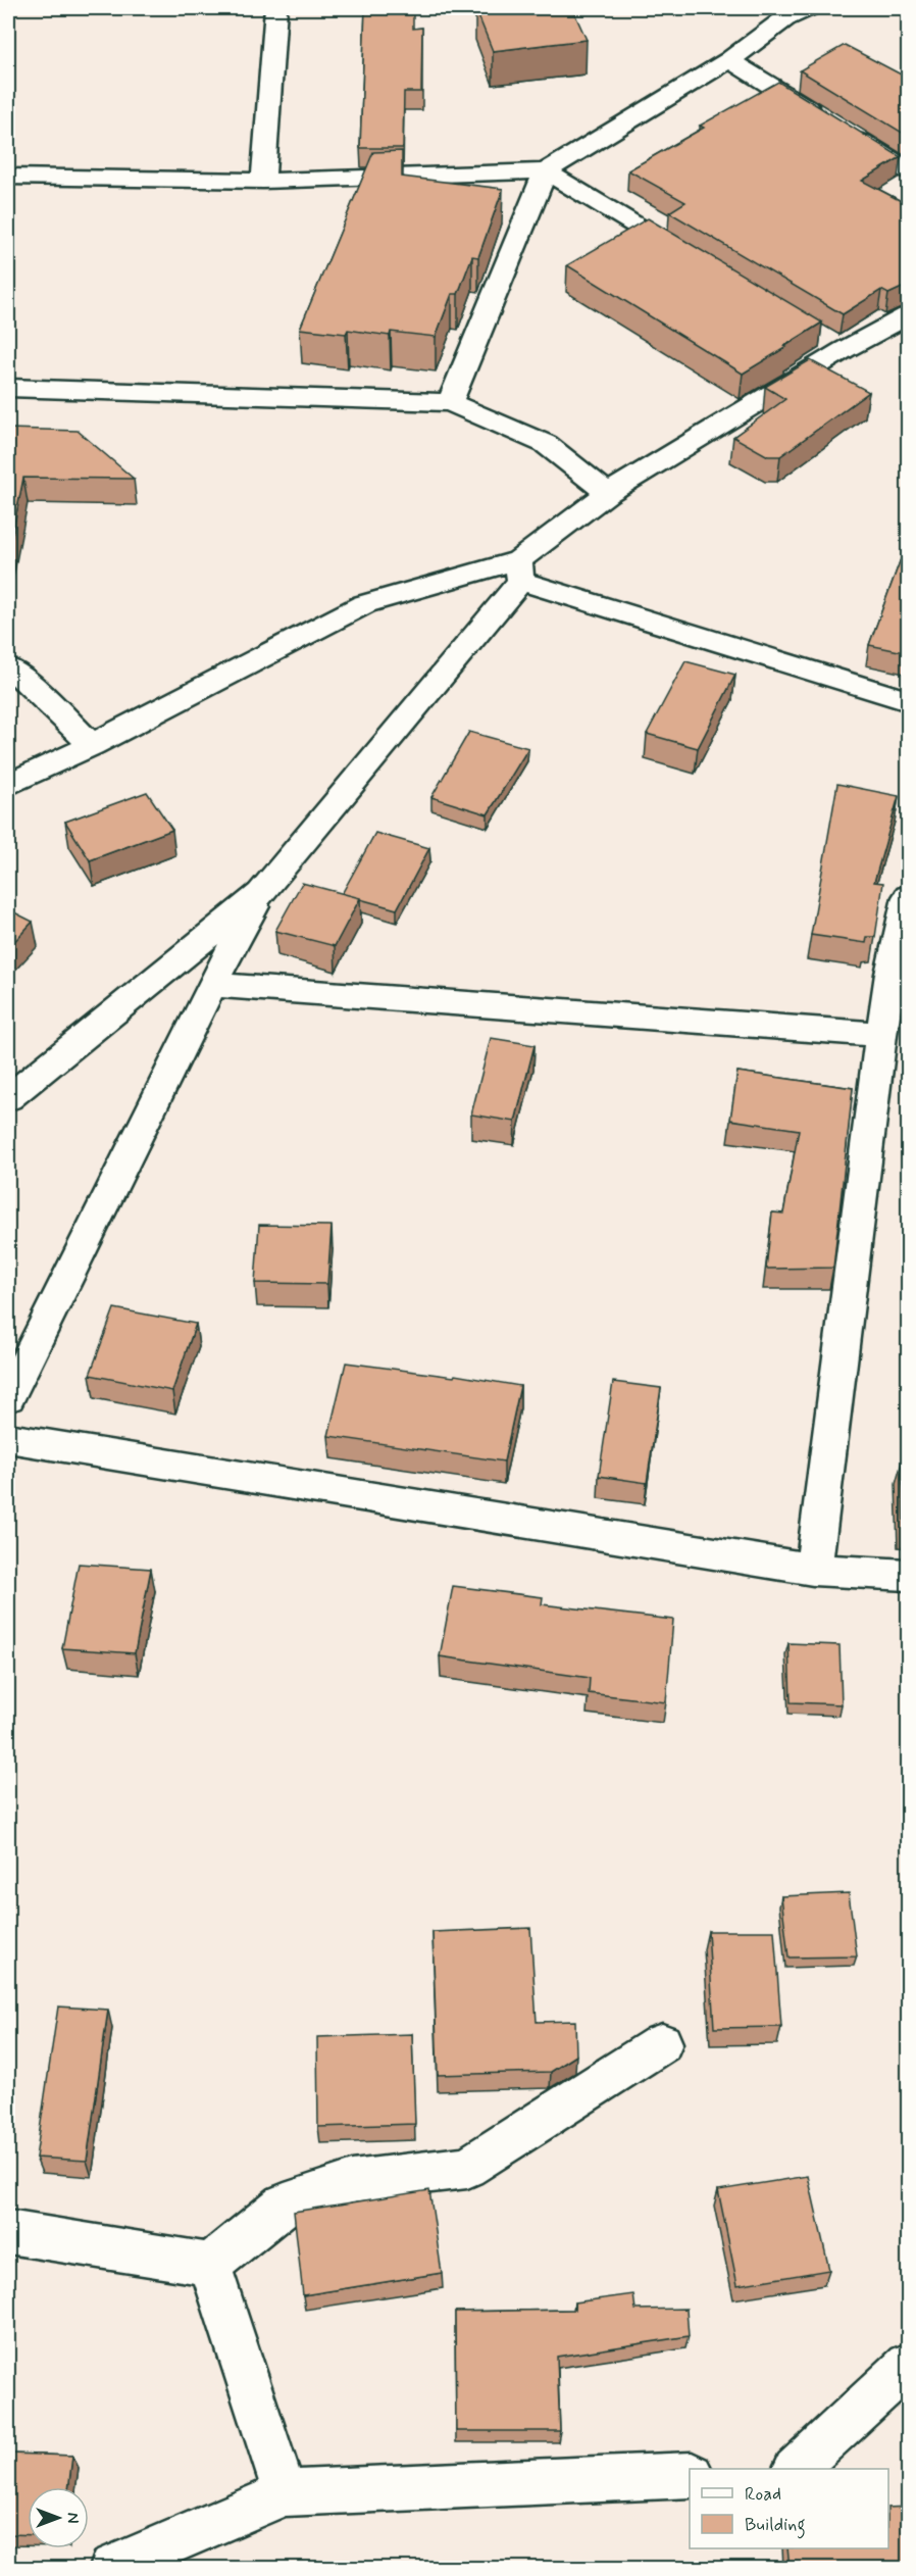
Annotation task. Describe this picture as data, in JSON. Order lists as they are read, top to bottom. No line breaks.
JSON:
{"legend":["Road","Building"],"north":"right"}
